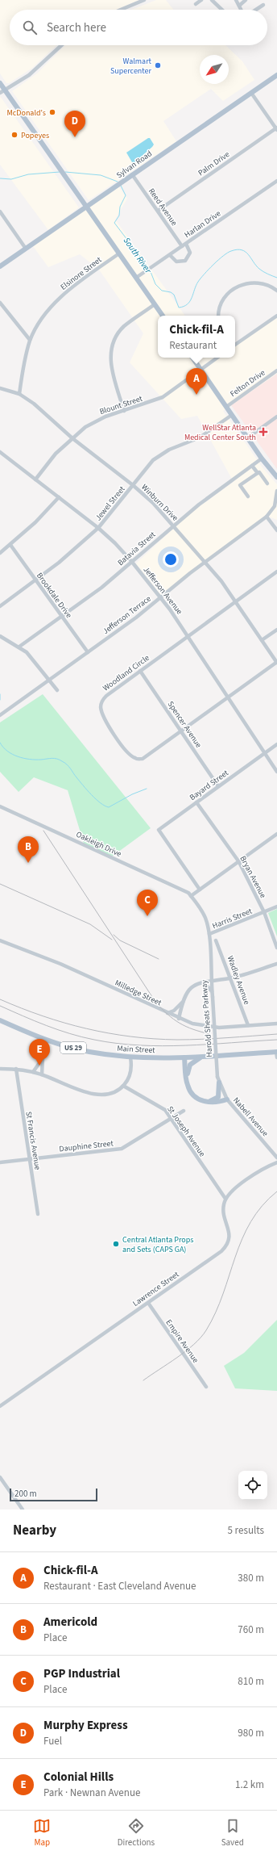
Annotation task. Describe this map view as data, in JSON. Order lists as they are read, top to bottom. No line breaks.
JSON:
{"streets":{"main road":["Sylvan Road","US 29","Main Street"],"street":["Palm Drive","Reed Avenue","Harlan Drive","Elsinore Street","Felton Drive","Blount Street","Winburn Drive","Jewel Street","Batavia Street","Jefferson Avenue","Brookdale Drive","Jefferson Terrace","Woodland Circle","Spencer Avenue","Bayard Street","Oakleigh Drive","Bryan Avenue","Harris Street","Wadley Avenue","Milledge Street","Harold Sheats Parkway","Nabell Avenue","St Joseph Avenue","St Francis Avenue","Dauphine Street","Lawrence Street","Empire Avenue"]},"crossings":[["Palm Drive","Reed Avenue"],["Sylvan Road","Reed Avenue"],["Reed Avenue","Harlan Drive"],["Elsinore Street","Winburn Drive"],["Blount Street","Winburn Drive"],["Blount Street","Jefferson Avenue"],["Winburn Drive","Jewel Street"],["Winburn Drive","Batavia Street"],["Winburn Drive","Jefferson Terrace"],["Winburn Drive","Woodland Circle"],["Jewel Street","Jefferson Avenue"],["Jewel Street","Brookdale Drive"],["Batavia Street","Jefferson Avenue"],["Batavia Street","Brookdale Drive"],["Jefferson Avenue","Jefferson Terrace"],["Jefferson Avenue","Woodland Circle"],["Jefferson Avenue","Bayard Street"],["Brookdale Drive","Jefferson Terrace"],["Woodland Circle","Spencer Avenue"],["Spencer Avenue","Bayard Street"],["Bayard Street","Bryan Avenue"],["Bryan Avenue","Harris Street"],["Harris Street","Harold Sheats Parkway"],["Wadley Avenue","Milledge Street"],["Harold Sheats Parkway","Nabell Avenue"],["St Joseph Avenue","Dauphine Street"],["St Joseph Avenue","Lawrence Street"],["St Francis Avenue","Dauphine Street"],["Lawrence Street","Empire Avenue"]],"water":["South River"],"places":{"other":["Walmart Supercenter","McDonald's","Popeyes","Central Atlanta Props and Sets (CAPS GA)"],"health":["WellStar Atlanta Medical Center South"]},"scale_bar":"200 m","north":"bottom left","page":{"search":"Search here","pins":["D","A","B","C","E"],"popup":["Chick-fil-A","Restaurant"],"scale":"200 m","heading":["Nearby","5 results"],"list":[{"mark":"A","name":"Chick-fil-A","note":"Restaurant · East Cleveland Avenue","value":"380 m"},{"mark":"B","name":"Americold","note":"Place","value":"760 m"},{"mark":"C","name":"PGP Industrial","note":"Place","value":"810 m"},{"mark":"D","name":"Murphy Express","note":"Fuel","value":"980 m"},{"mark":"E","name":"Colonial Hills","note":"Park · Newnan Avenue","value":"1.2 km"}],"nav":["Map","Directions","Saved"]}}
